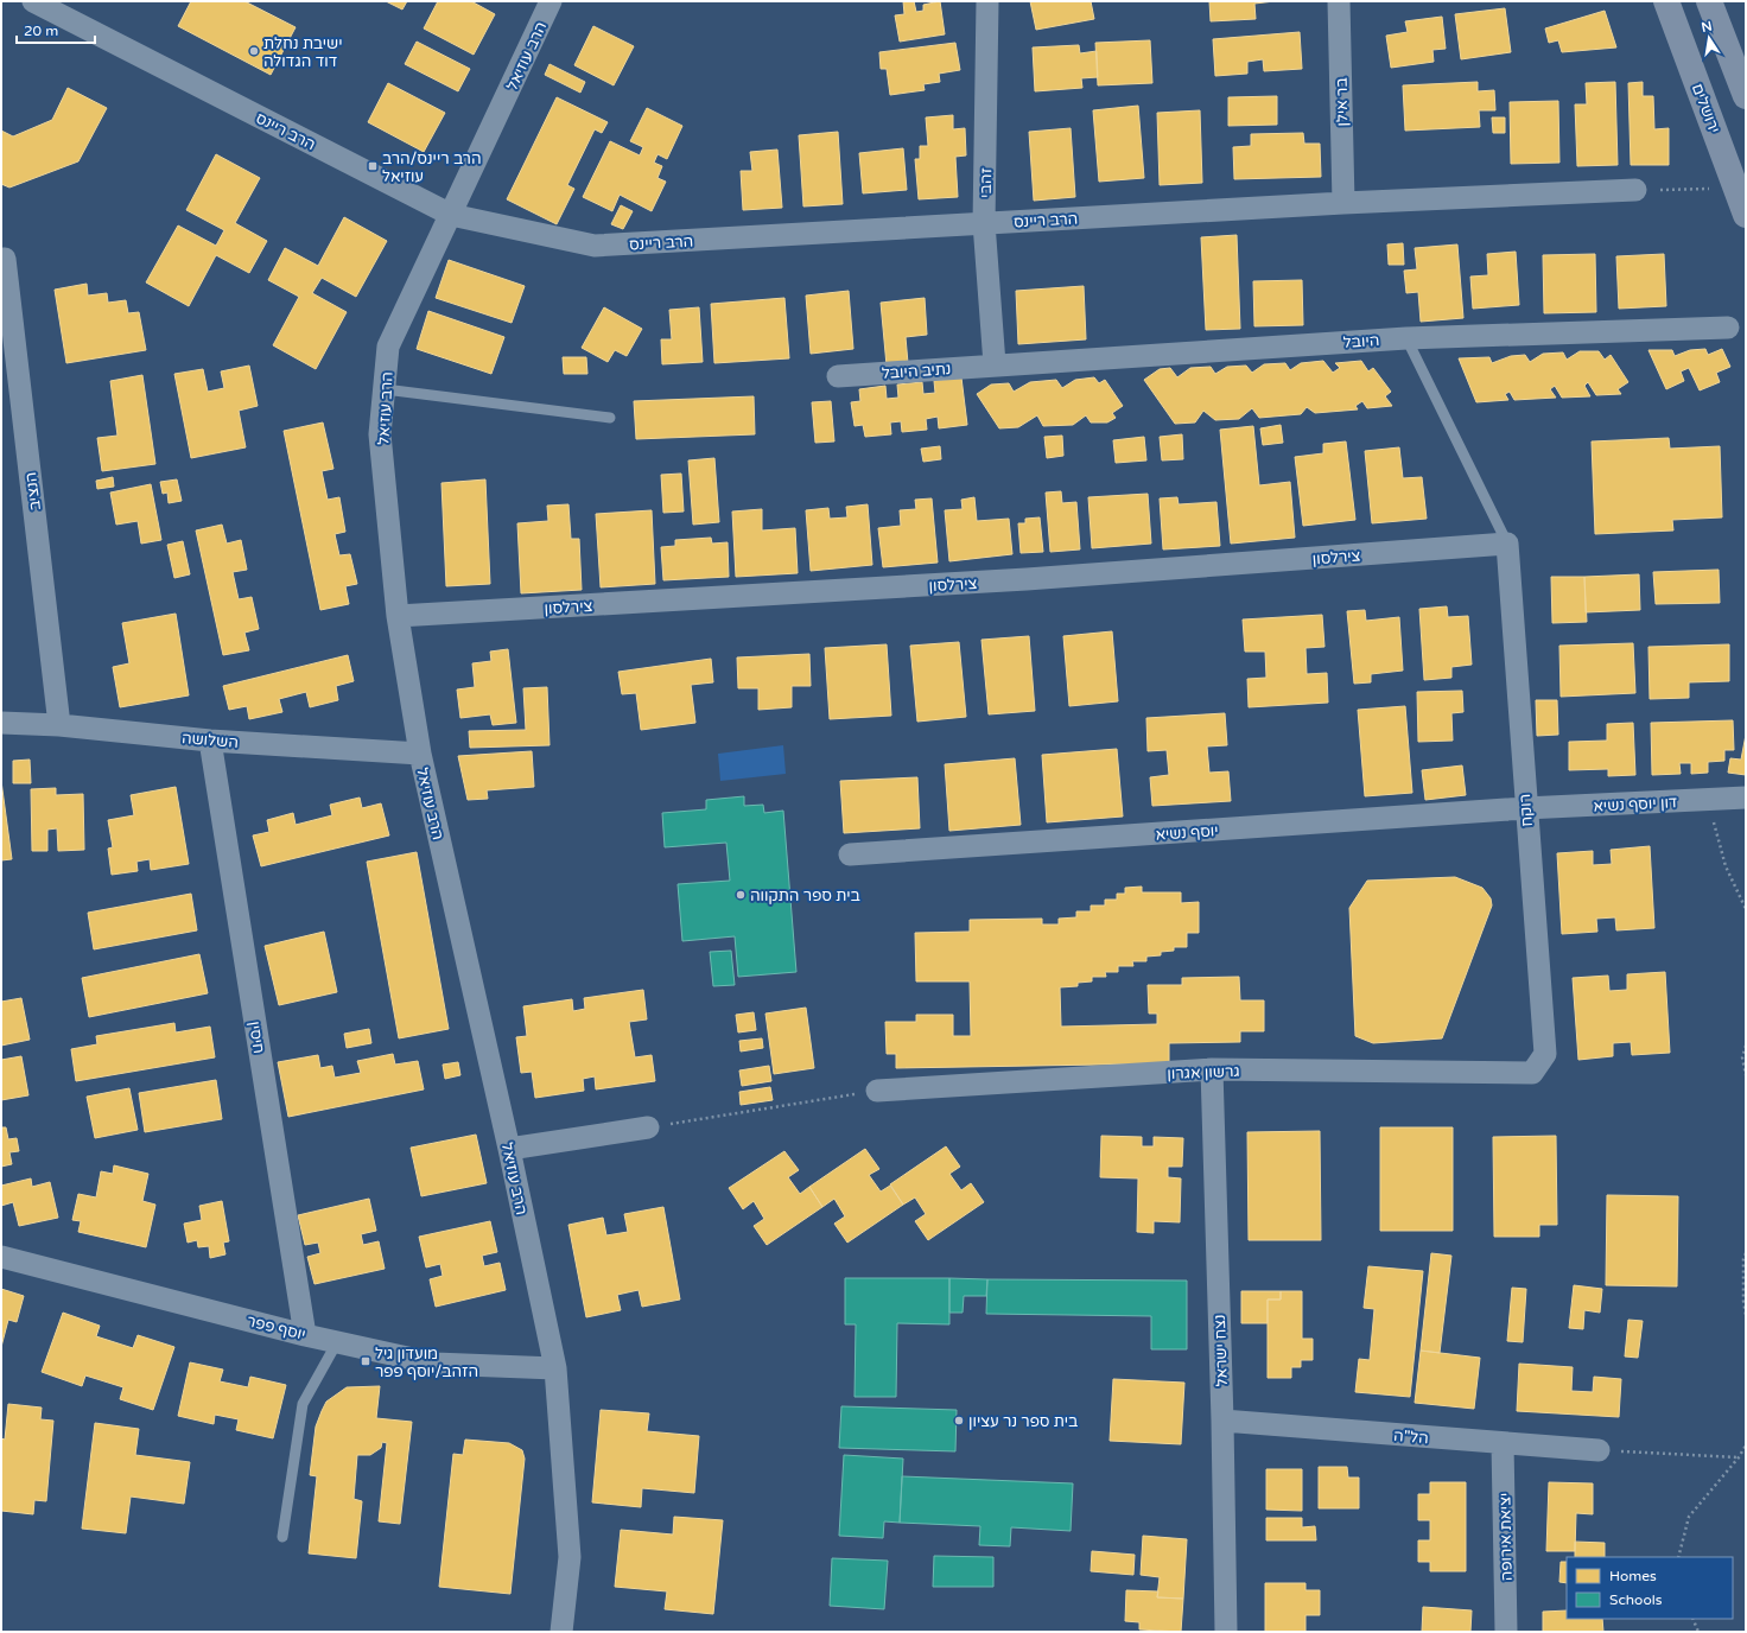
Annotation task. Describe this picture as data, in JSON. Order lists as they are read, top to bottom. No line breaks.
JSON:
{"streets":{"highway":["ירושלים"],"street":["הרב עוזיאל","בר אילן","הרב ריינס","זהבי","היובל","נתיב היובל","הנציב","צירלסון","השלושה","דון יוסף נשיא","רוקח","יוסף נשיא","חיסין","גרשון אגרון","יוסף פפר","נצח ישראל","הל\"ה","יציאת אירופה"]},"crossings":[["הרב עוזיאל","הרב ריינס"],["הרב עוזיאל","צירלסון"],["הרב עוזיאל","השלושה"],["הרב עוזיאל","יוסף פפר"],["בר אילן","הרב ריינס"],["הרב ריינס","זהבי"],["זהבי","היובל"],["זהבי","נתיב היובל"],["היובל","נתיב היובל"],["הנציב","השלושה"],["צירלסון","רוקח"],["השלושה","חיסין"],["דון יוסף נשיא","רוקח"],["דון יוסף נשיא","יוסף נשיא"],["רוקח","יוסף נשיא"],["רוקח","גרשון אגרון"],["חיסין","יוסף פפר"],["גרשון אגרון","נצח ישראל"],["נצח ישראל","הל\"ה"],["הל\"ה","יציאת אירופה"]],"places":{"other":["ישיבת נחלת דוד הגדולה","בית ספר התקווה","בית ספר נר עציון"],"transit":["הרב ריינס/הרב עוזיאל","מועדון גיל הזהב/יוסף פפר"]},"legend":["Homes","Schools"],"scale_bar":"20 m","north":"top"}
